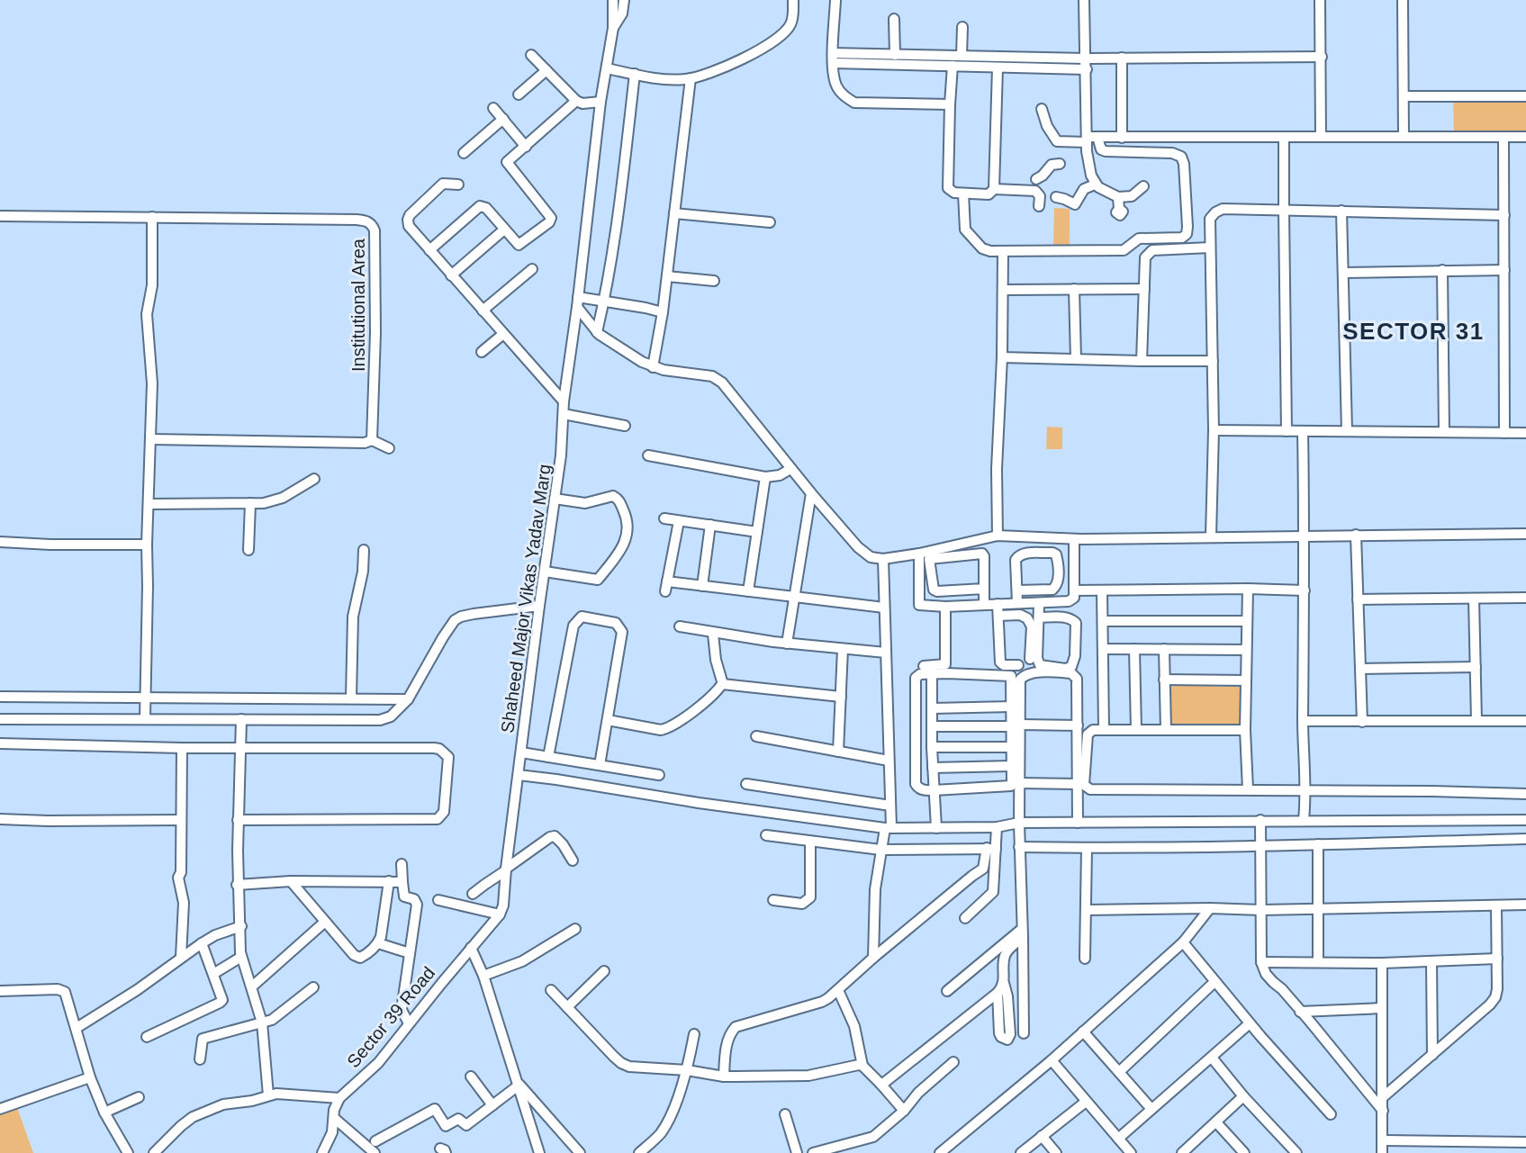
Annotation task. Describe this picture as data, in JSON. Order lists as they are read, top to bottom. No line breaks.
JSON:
{"streets":{"street":["Institutional Area","Shaheed Major Vikas Yadav Marg","Sector 39 Road"]},"districts":["SECTOR 31"]}
